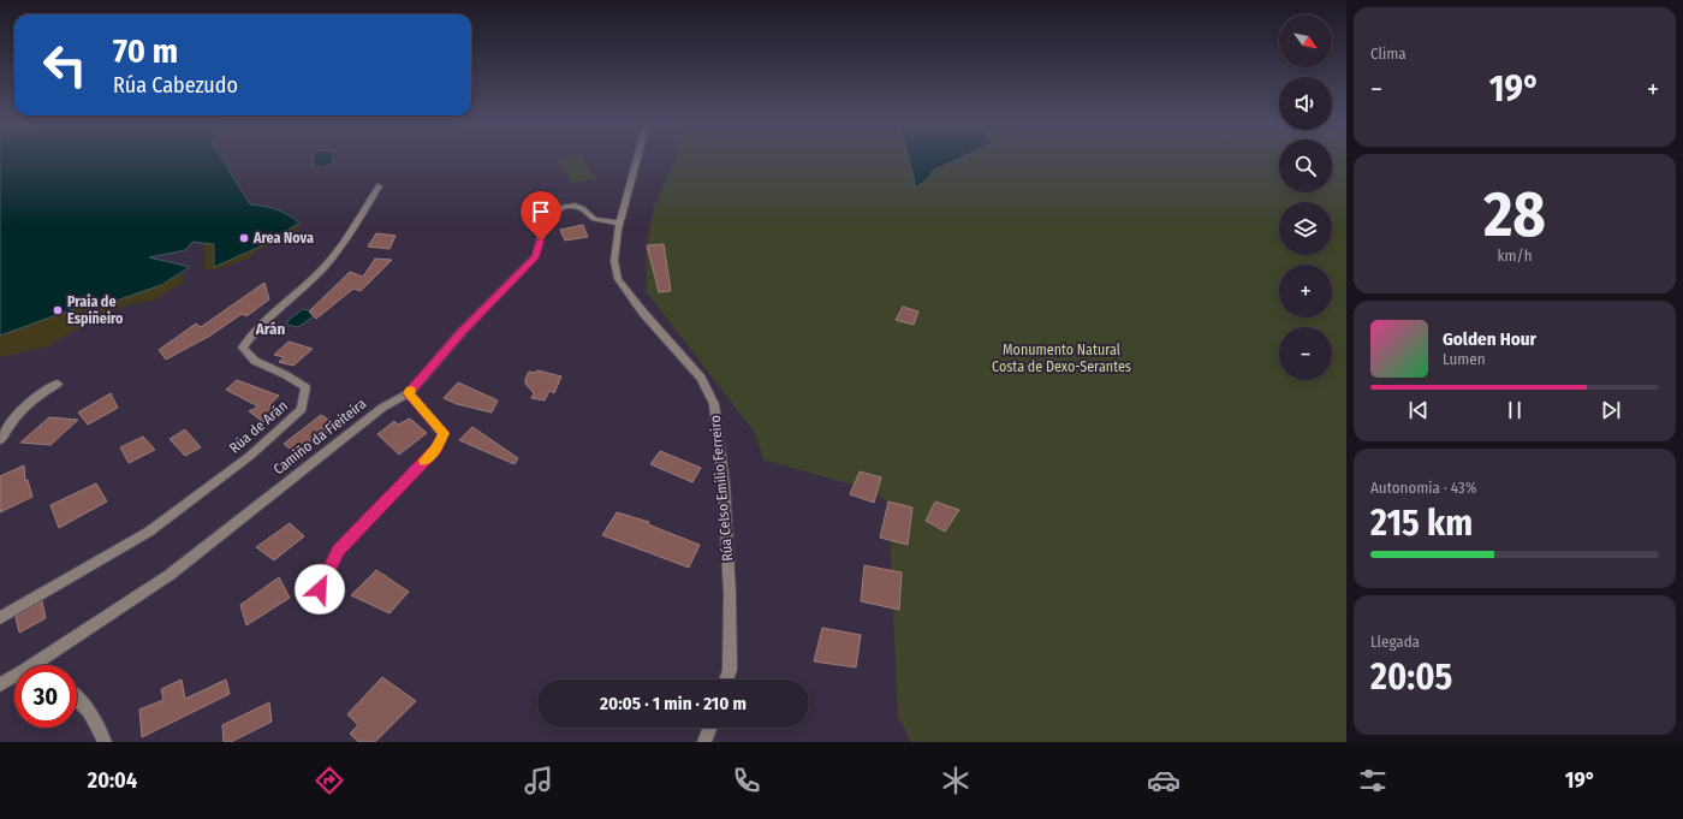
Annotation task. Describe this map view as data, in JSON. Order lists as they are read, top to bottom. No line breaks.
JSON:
{"streets":{"street":["Rúa de Arán","Camiño da Fieiteira","Rúa Celso Emilio Ferreiro"]},"crossings":[["Camiño da Fieiteira","Rúa Celso Emilio Ferreiro"]],"districts":["Arán"],"parks":["Monumento Natural Costa de Dexo-Serantes"],"places":["Area Nova","Praia de Espiñeiro"],"north":"bottom right","page":{"tile":["Clima",["28","km/h"],["Autonomía · 43%","215 km"],["Llegada","20:05"]],"map_buttons":["+","−"],"turn":["70 m","Rúa Cabezudo"],"heat":["−","19°","+"],"song":["Golden Hour","Lumen"],"limit":"30","trip":"20:05 · 1 min · 210 m","tabs":["20:04","19°"]}}
